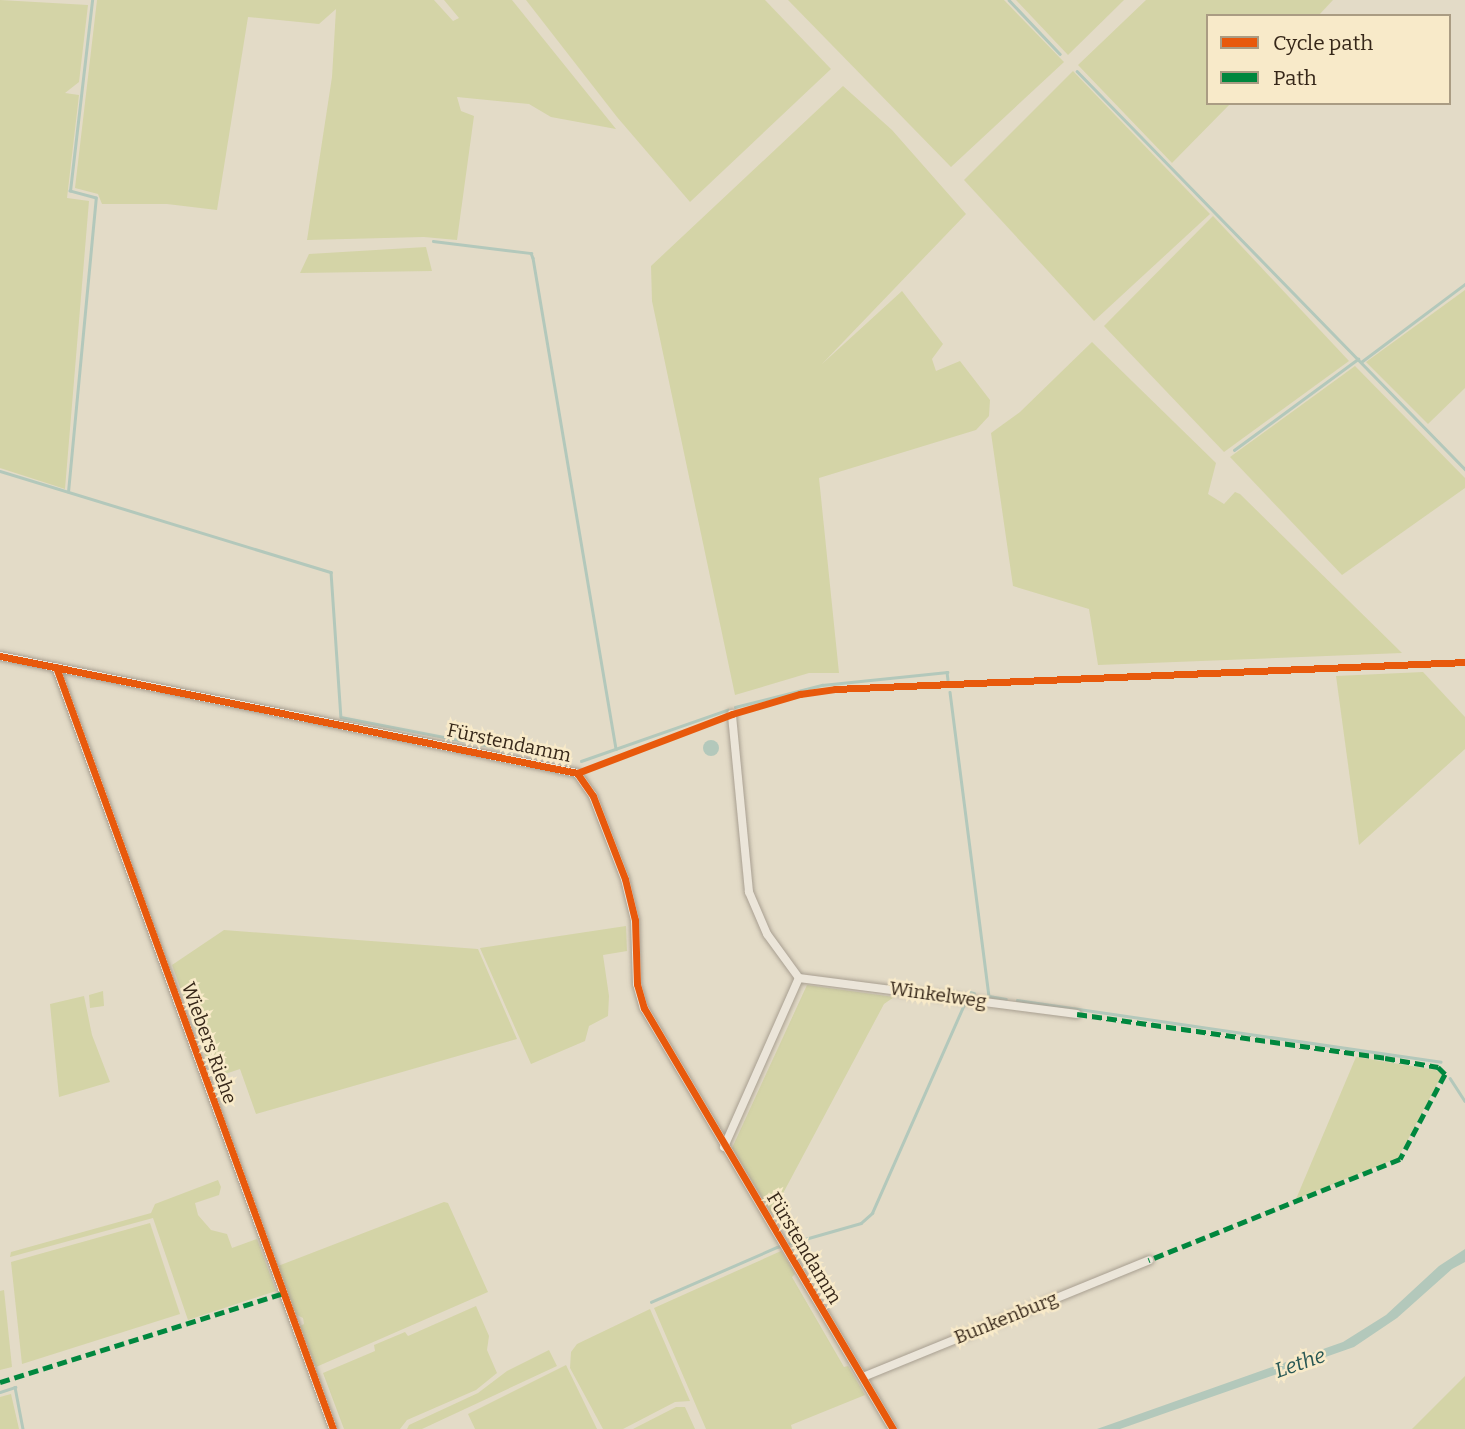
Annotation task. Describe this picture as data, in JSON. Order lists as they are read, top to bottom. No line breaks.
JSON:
{"streets":{"street":["Fürstendamm","Winkelweg","Wiebers Riehe","Bunkenburg"]},"crossings":[["Fürstendamm","Wiebers Riehe"],["Fürstendamm","Bunkenburg"]],"water":["Lethe"],"legend":["Cycle path","Path"]}
